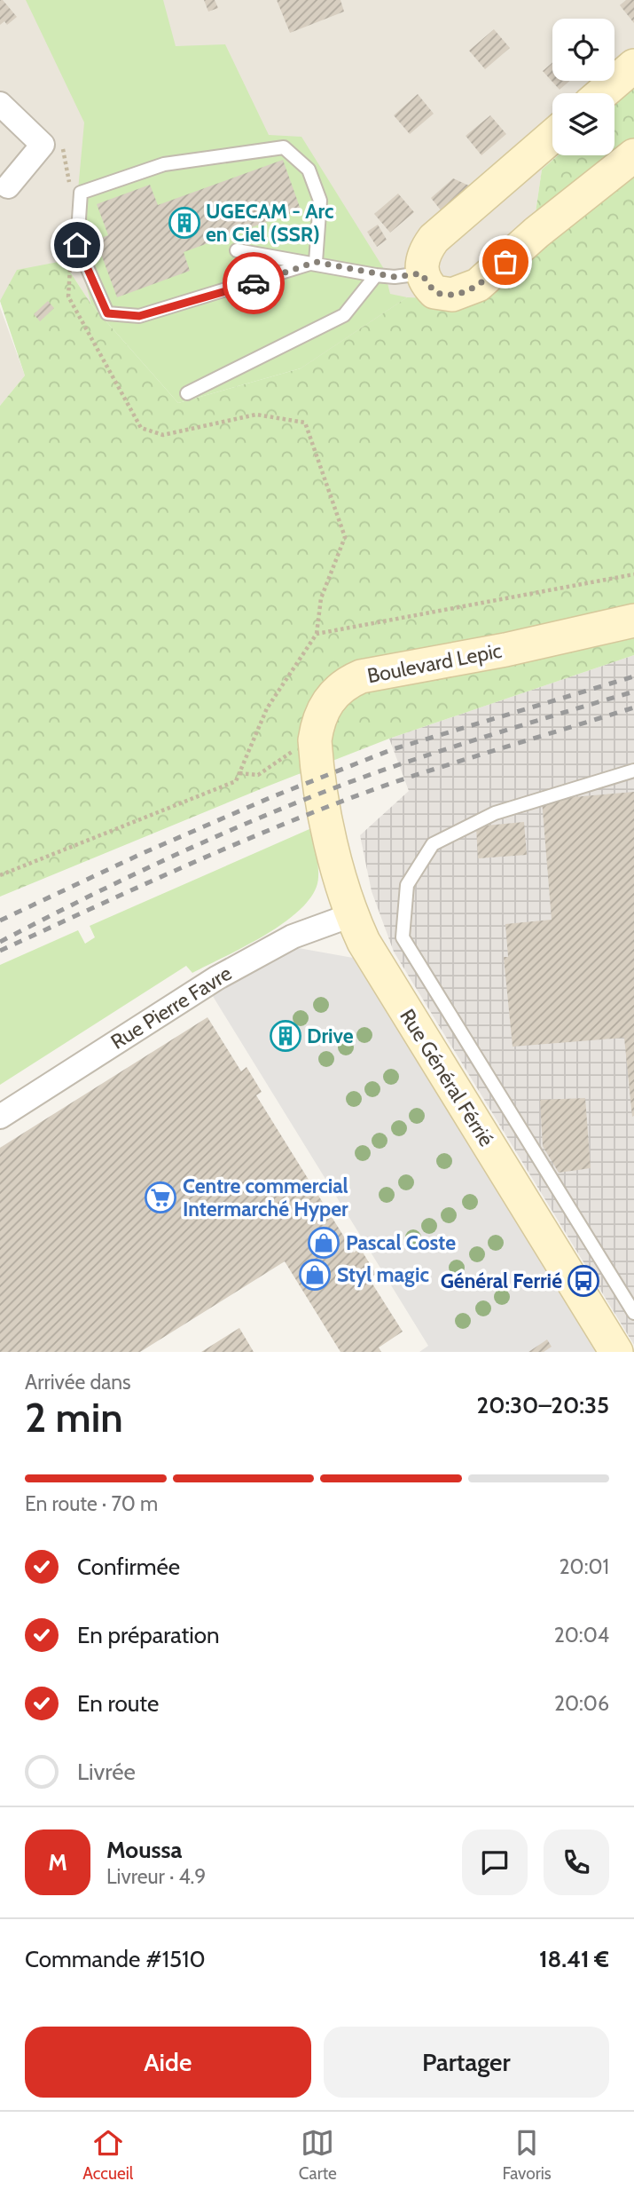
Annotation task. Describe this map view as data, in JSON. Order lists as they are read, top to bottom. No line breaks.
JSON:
{"streets":{"main road":["Boulevard Lepic","Rue Général Férrié"],"street":["Rue Pierre Favre"]},"crossings":[["Boulevard Lepic","Rue Général Férrié"],["Rue Pierre Favre","Rue Général Férrié"]],"places":{"building":["UGECAM - Arc en Ciel (SSR)","Drive"],"supermarket":["Centre commercial Intermarché Hyper"],"shop":["Pascal Coste","Styl magic"],"bus stop":["Général Ferrié"]},"page":{"heading":["2 min","Arrivée dans","20:30–20:35"],"panel":["Moussa","Livreur · 4.9","Commande #1510","18.41 €"],"bar":"En route · 70 m","list":[["Confirmée","20:01"],["En préparation","20:04"],["En route","20:06"],"Livrée"],"round":"M","buttons":["Aide","Partager"],"tabs":["Accueil","Carte","Favoris"]}}
